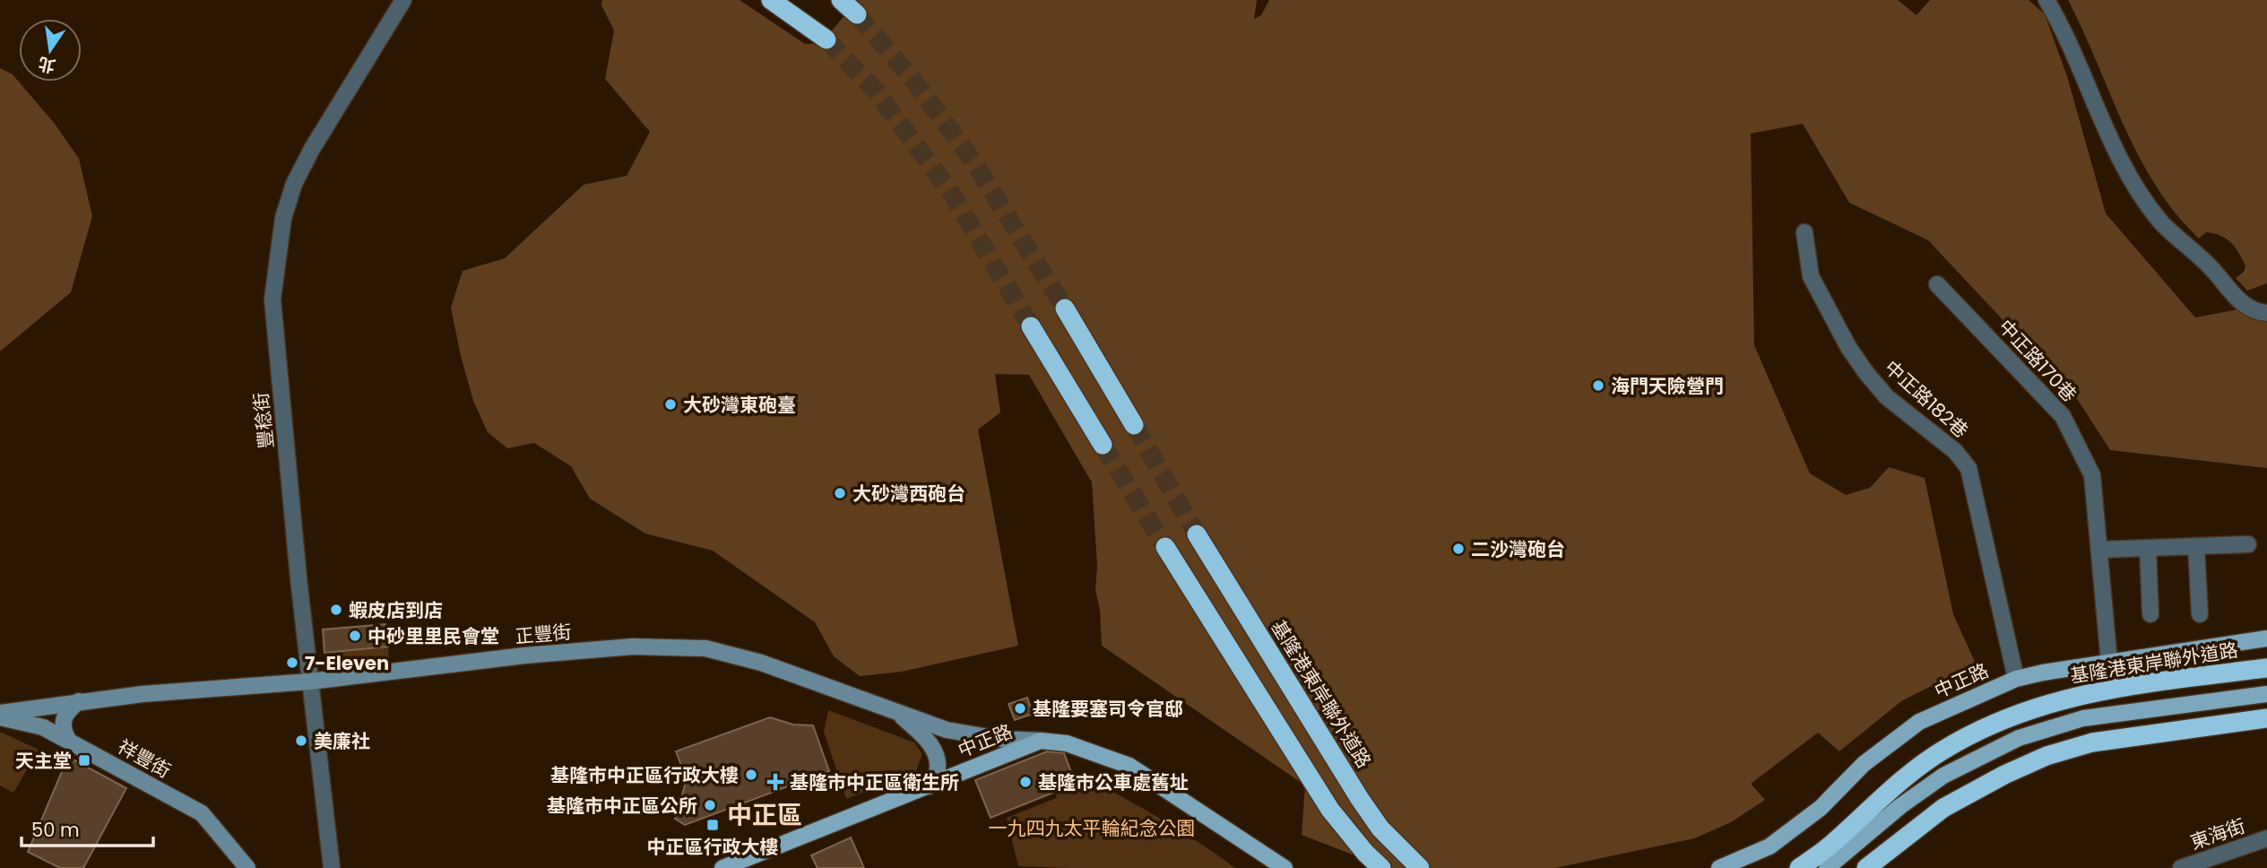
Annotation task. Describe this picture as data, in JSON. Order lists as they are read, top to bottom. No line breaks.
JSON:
{"streets":{"highway":["基隆港東岸聯外道路"],"main road":["中正路"],"street":["中正路170巷","中正路182巷","豐稔街","正豐街","祥豐街","東海街"]},"crossings":[["中正路170巷","中正路"],["中正路182巷","中正路"],["豐稔街","正豐街"],["正豐街","中正路"],["正豐街","祥豐街"]],"districts":["中正區"],"parks":["一九四九太平輪紀念公園"],"places":{"other":["海門天險營門","大砂灣東砲臺","大砂灣西砲台","二沙灣砲台","蝦皮店到店","中砂里里民會堂","7-Eleven","基隆要塞司令官邸","美廉社","基隆市中正區行政大樓","基隆市公車處舊址","基隆市中正區公所"],"transit":["天主堂","中正區行政大樓"],"health":["基隆市中正區衛生所"]},"scale_bar":"50 m","north":"bottom"}
